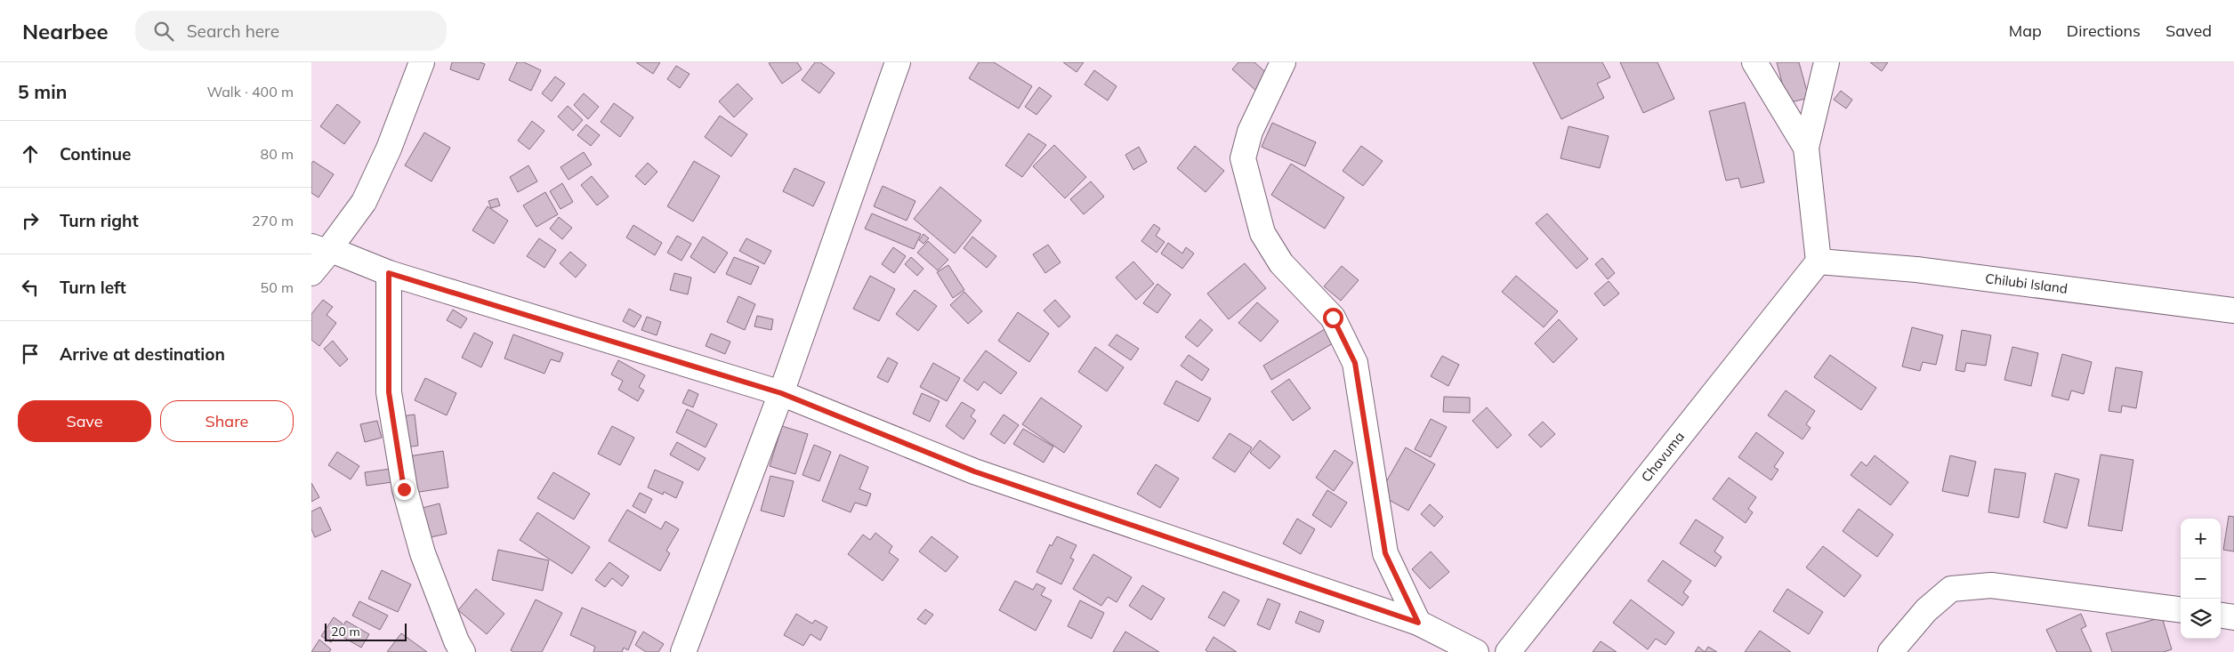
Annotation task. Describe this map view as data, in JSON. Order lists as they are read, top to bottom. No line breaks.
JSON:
{"streets":{"street":["Chilubi Island","Chavuma"]},"crossings":[["Chilubi Island","Chavuma"]],"scale_bar":"20 m","page":{"header":"Nearbee","search":"Search here","nav":["Map","Directions","Saved"],"heading":["5 min","Walk · 400 m"],"list":[["Continue","80 m"],["Turn right","270 m"],["Turn left","50 m"],"Arrive at destination"],"buttons":["Save","Share"],"map_buttons":["+","−"],"scale":"20 m"}}
